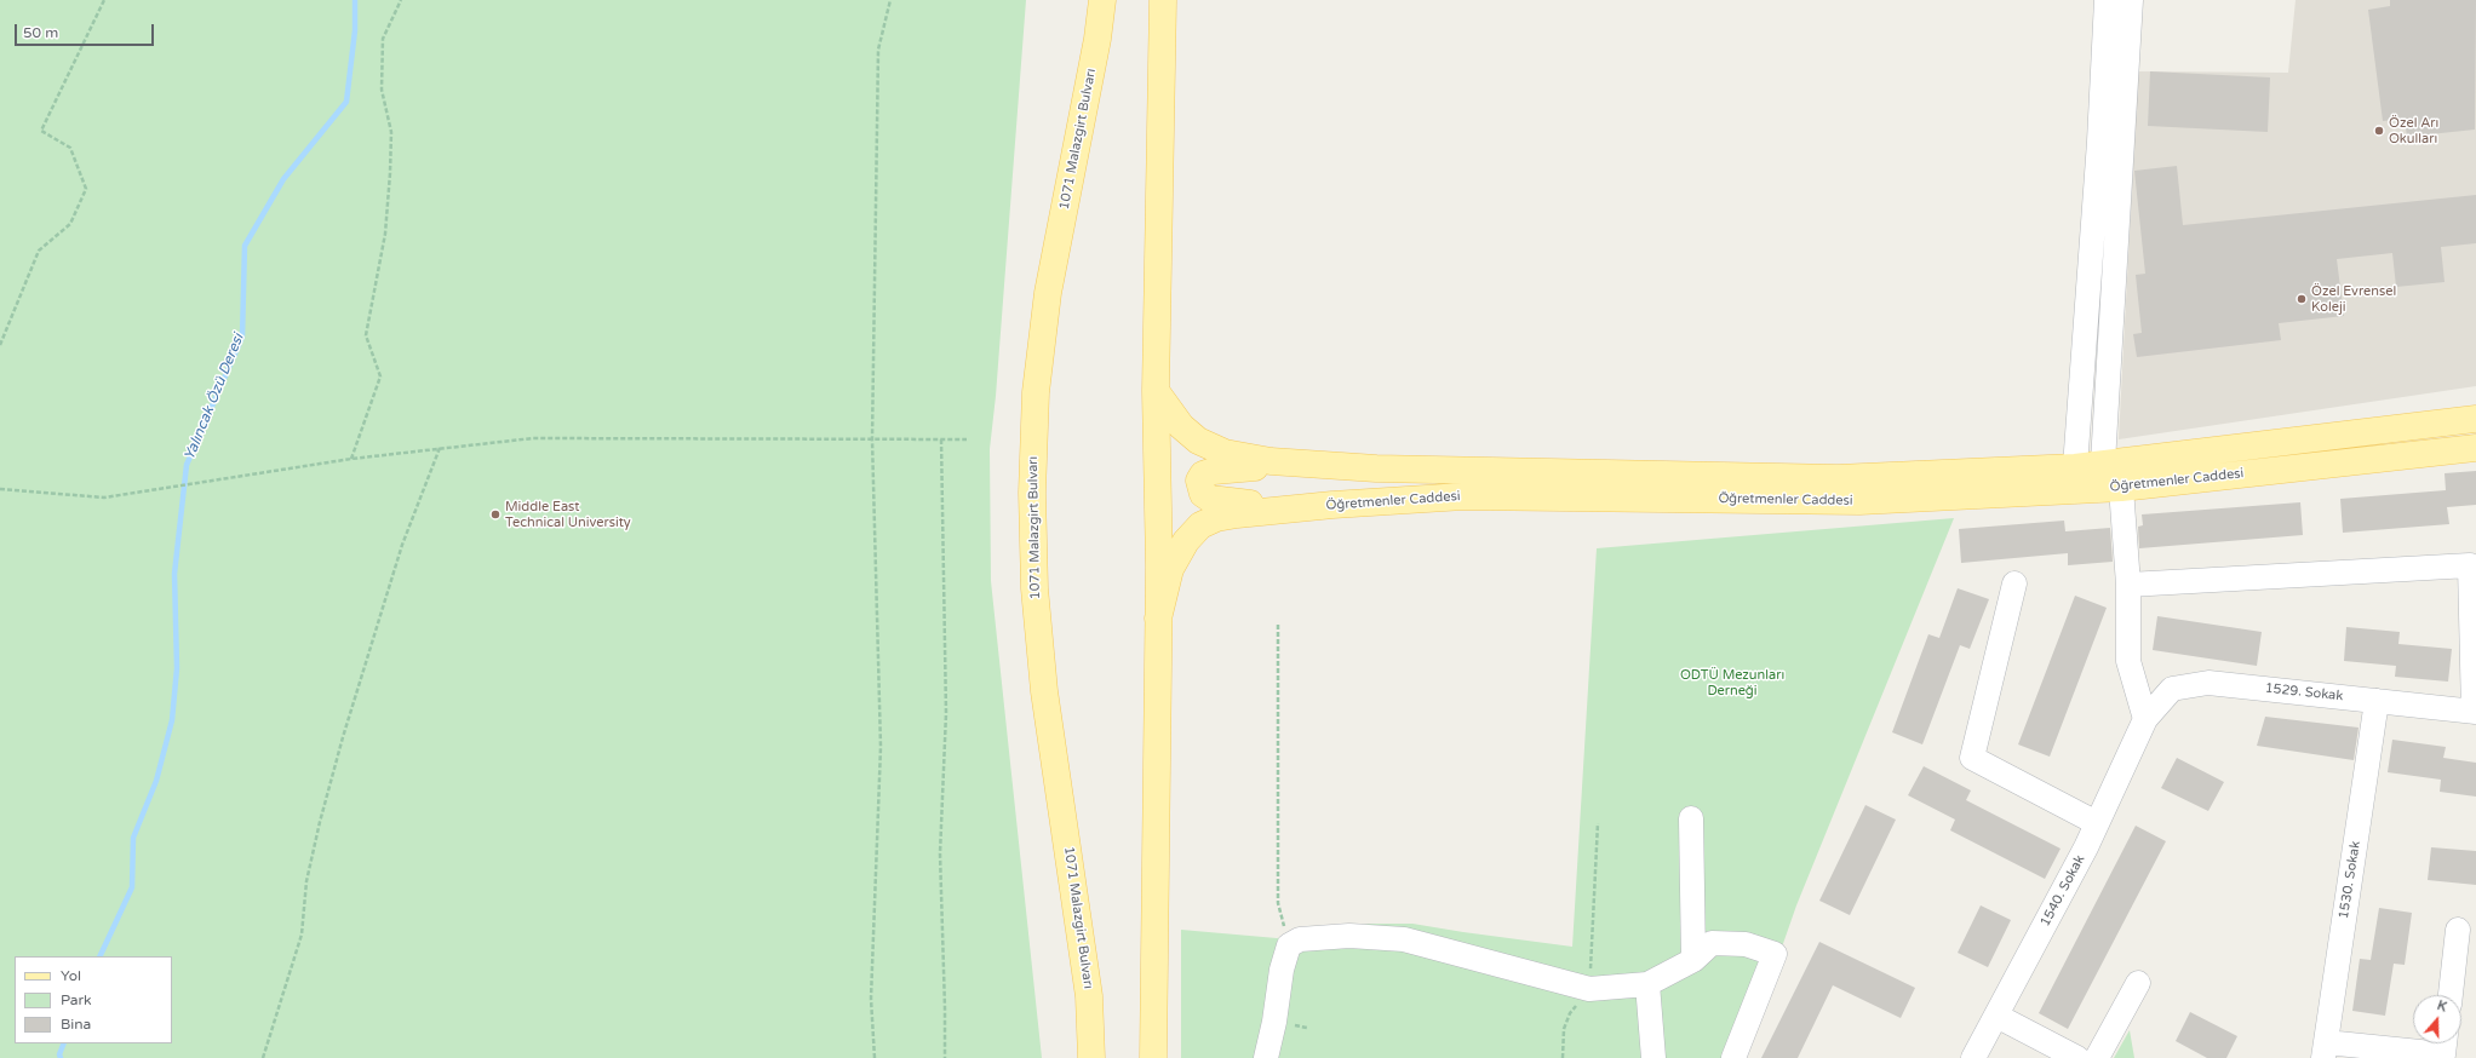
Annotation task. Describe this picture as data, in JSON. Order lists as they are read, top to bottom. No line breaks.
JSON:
{"streets":{"main road":["1071 Malazgirt Bulvarı","Öğretmenler Caddesi"],"street":["1529. Sokak","1530. Sokak","1540. Sokak"]},"crossings":[["1529. Sokak","1530. Sokak"],["1529. Sokak","1540. Sokak"]],"water":["Yalıncak Özü Deresi"],"parks":["ODTÜ Mezunları Derneği"],"places":["Özel Arı Okulları","Özel Evrensel Koleji","Middle East Technical University"],"legend":["Yol","Park","Bina"],"scale_bar":"50 m","north":"top"}
